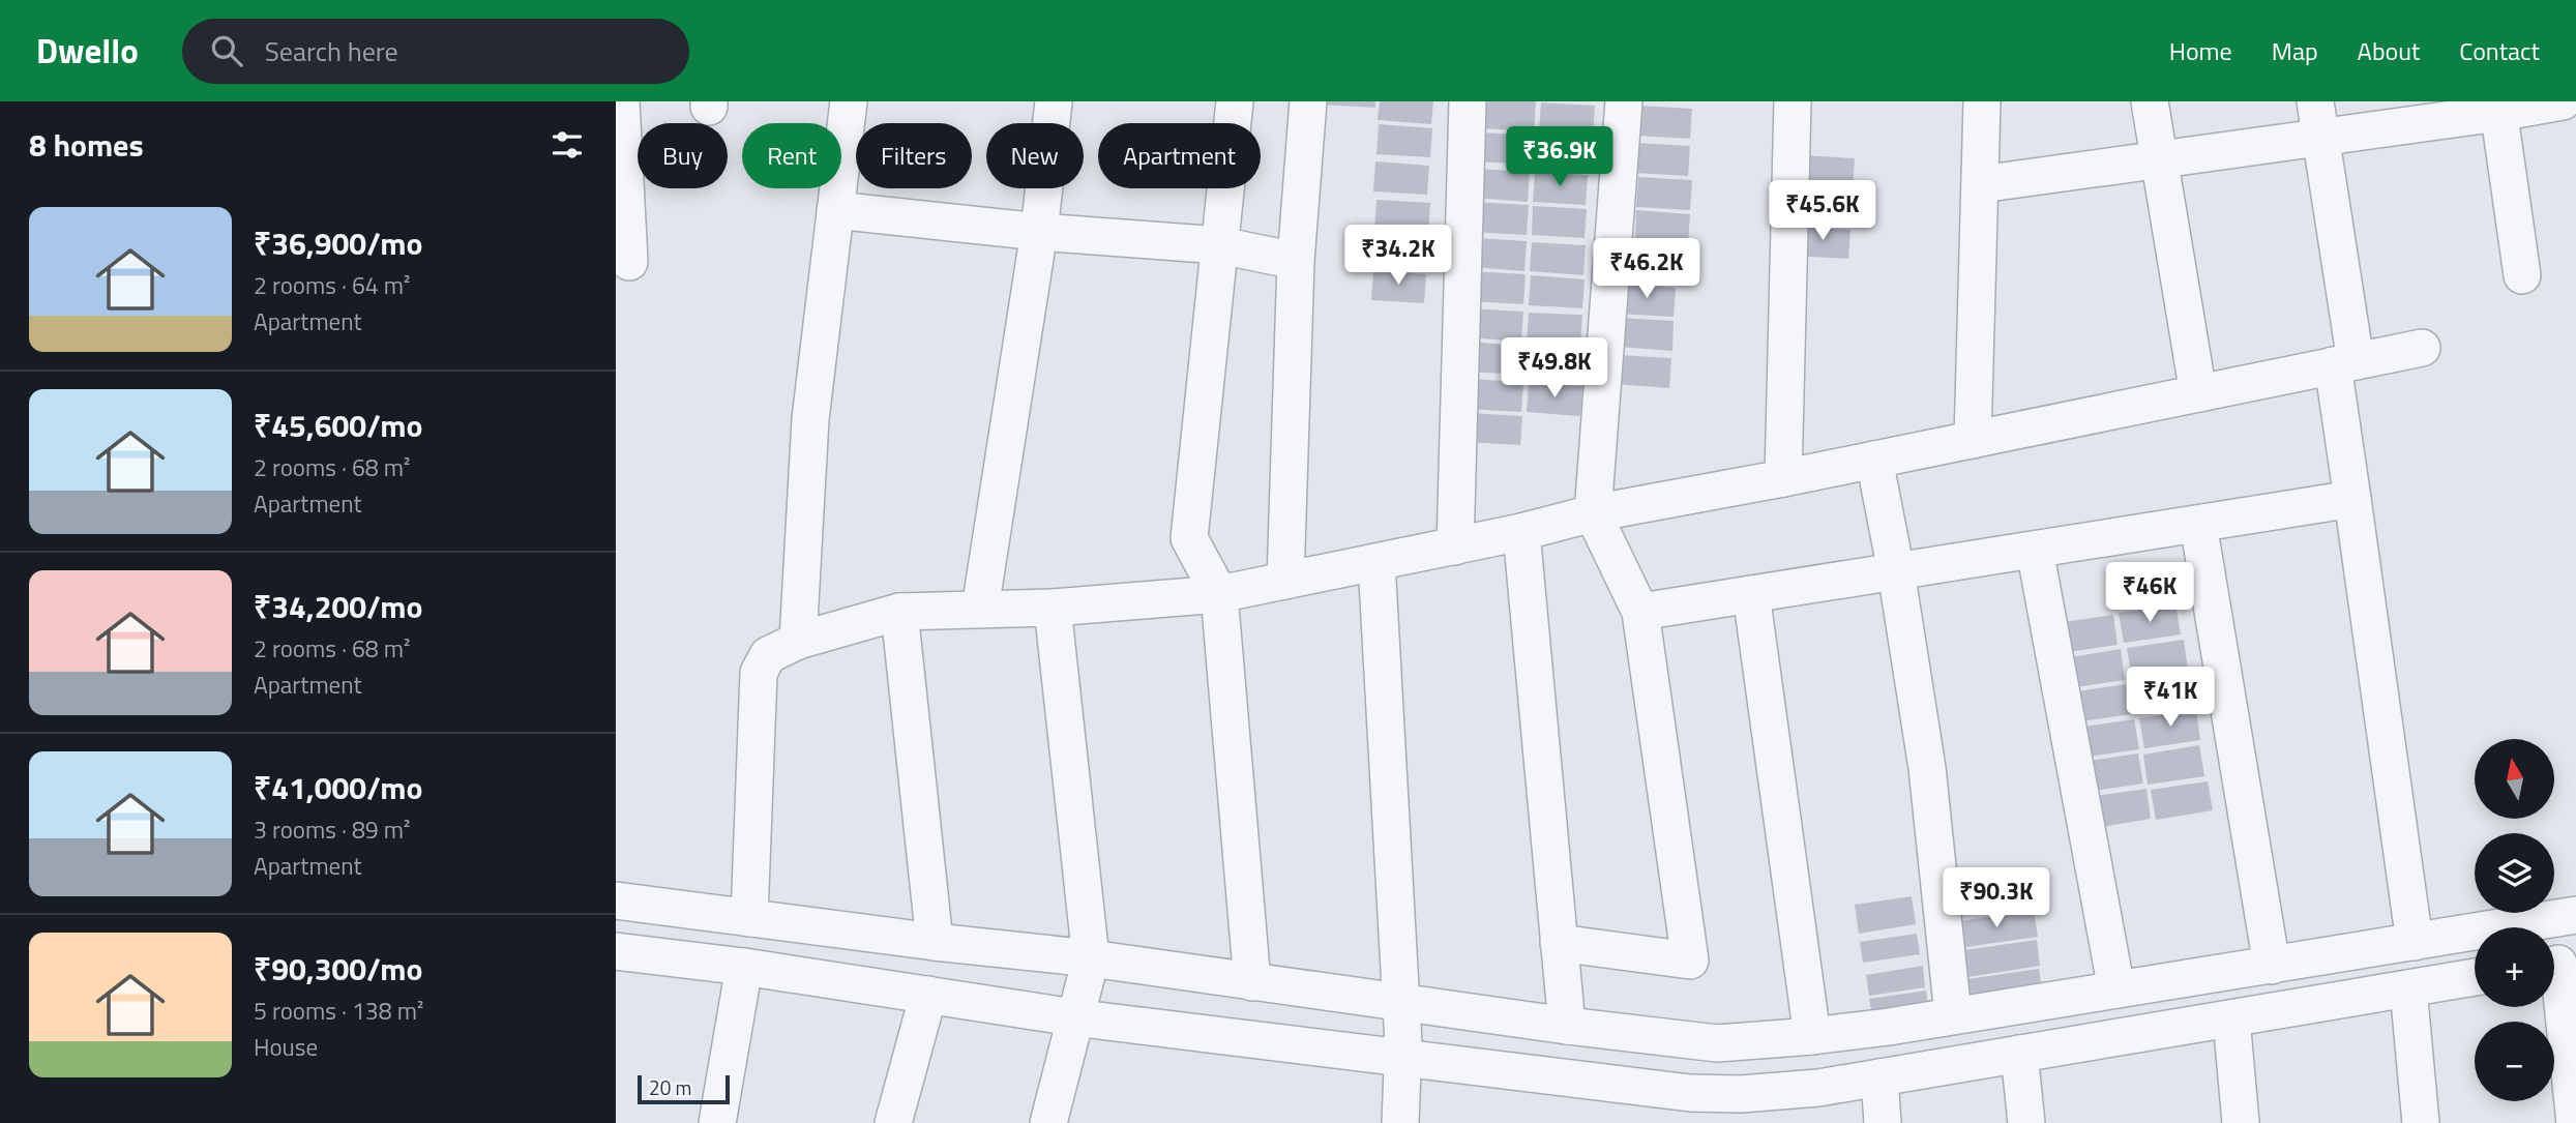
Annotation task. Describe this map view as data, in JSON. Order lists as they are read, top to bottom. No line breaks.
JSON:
{"scale_bar":"20 m","north":"top","page":{"header":"Dwello","search":"Search here","nav":["Home","Map","About","Contact"],"heading":"8 homes","chip":["Buy","Rent","Filters","New","Apartment"],"price":["₹36.9K","₹45.6K","₹34.2K","₹46.2K","₹49.8K","₹46K","₹41K","₹90.3K"],"list":[{"name":"₹36,900/mo","note":"2 rooms · 64 m² · Apartment"},{"name":"₹45,600/mo","note":"2 rooms · 68 m² · Apartment"},{"name":"₹34,200/mo","note":"2 rooms · 68 m² · Apartment"},{"name":"₹41,000/mo","note":"3 rooms · 89 m² · Apartment"},{"name":"₹90,300/mo","note":"5 rooms · 138 m² · House"}],"map_buttons":["+","−"],"scale":"20 m"}}
